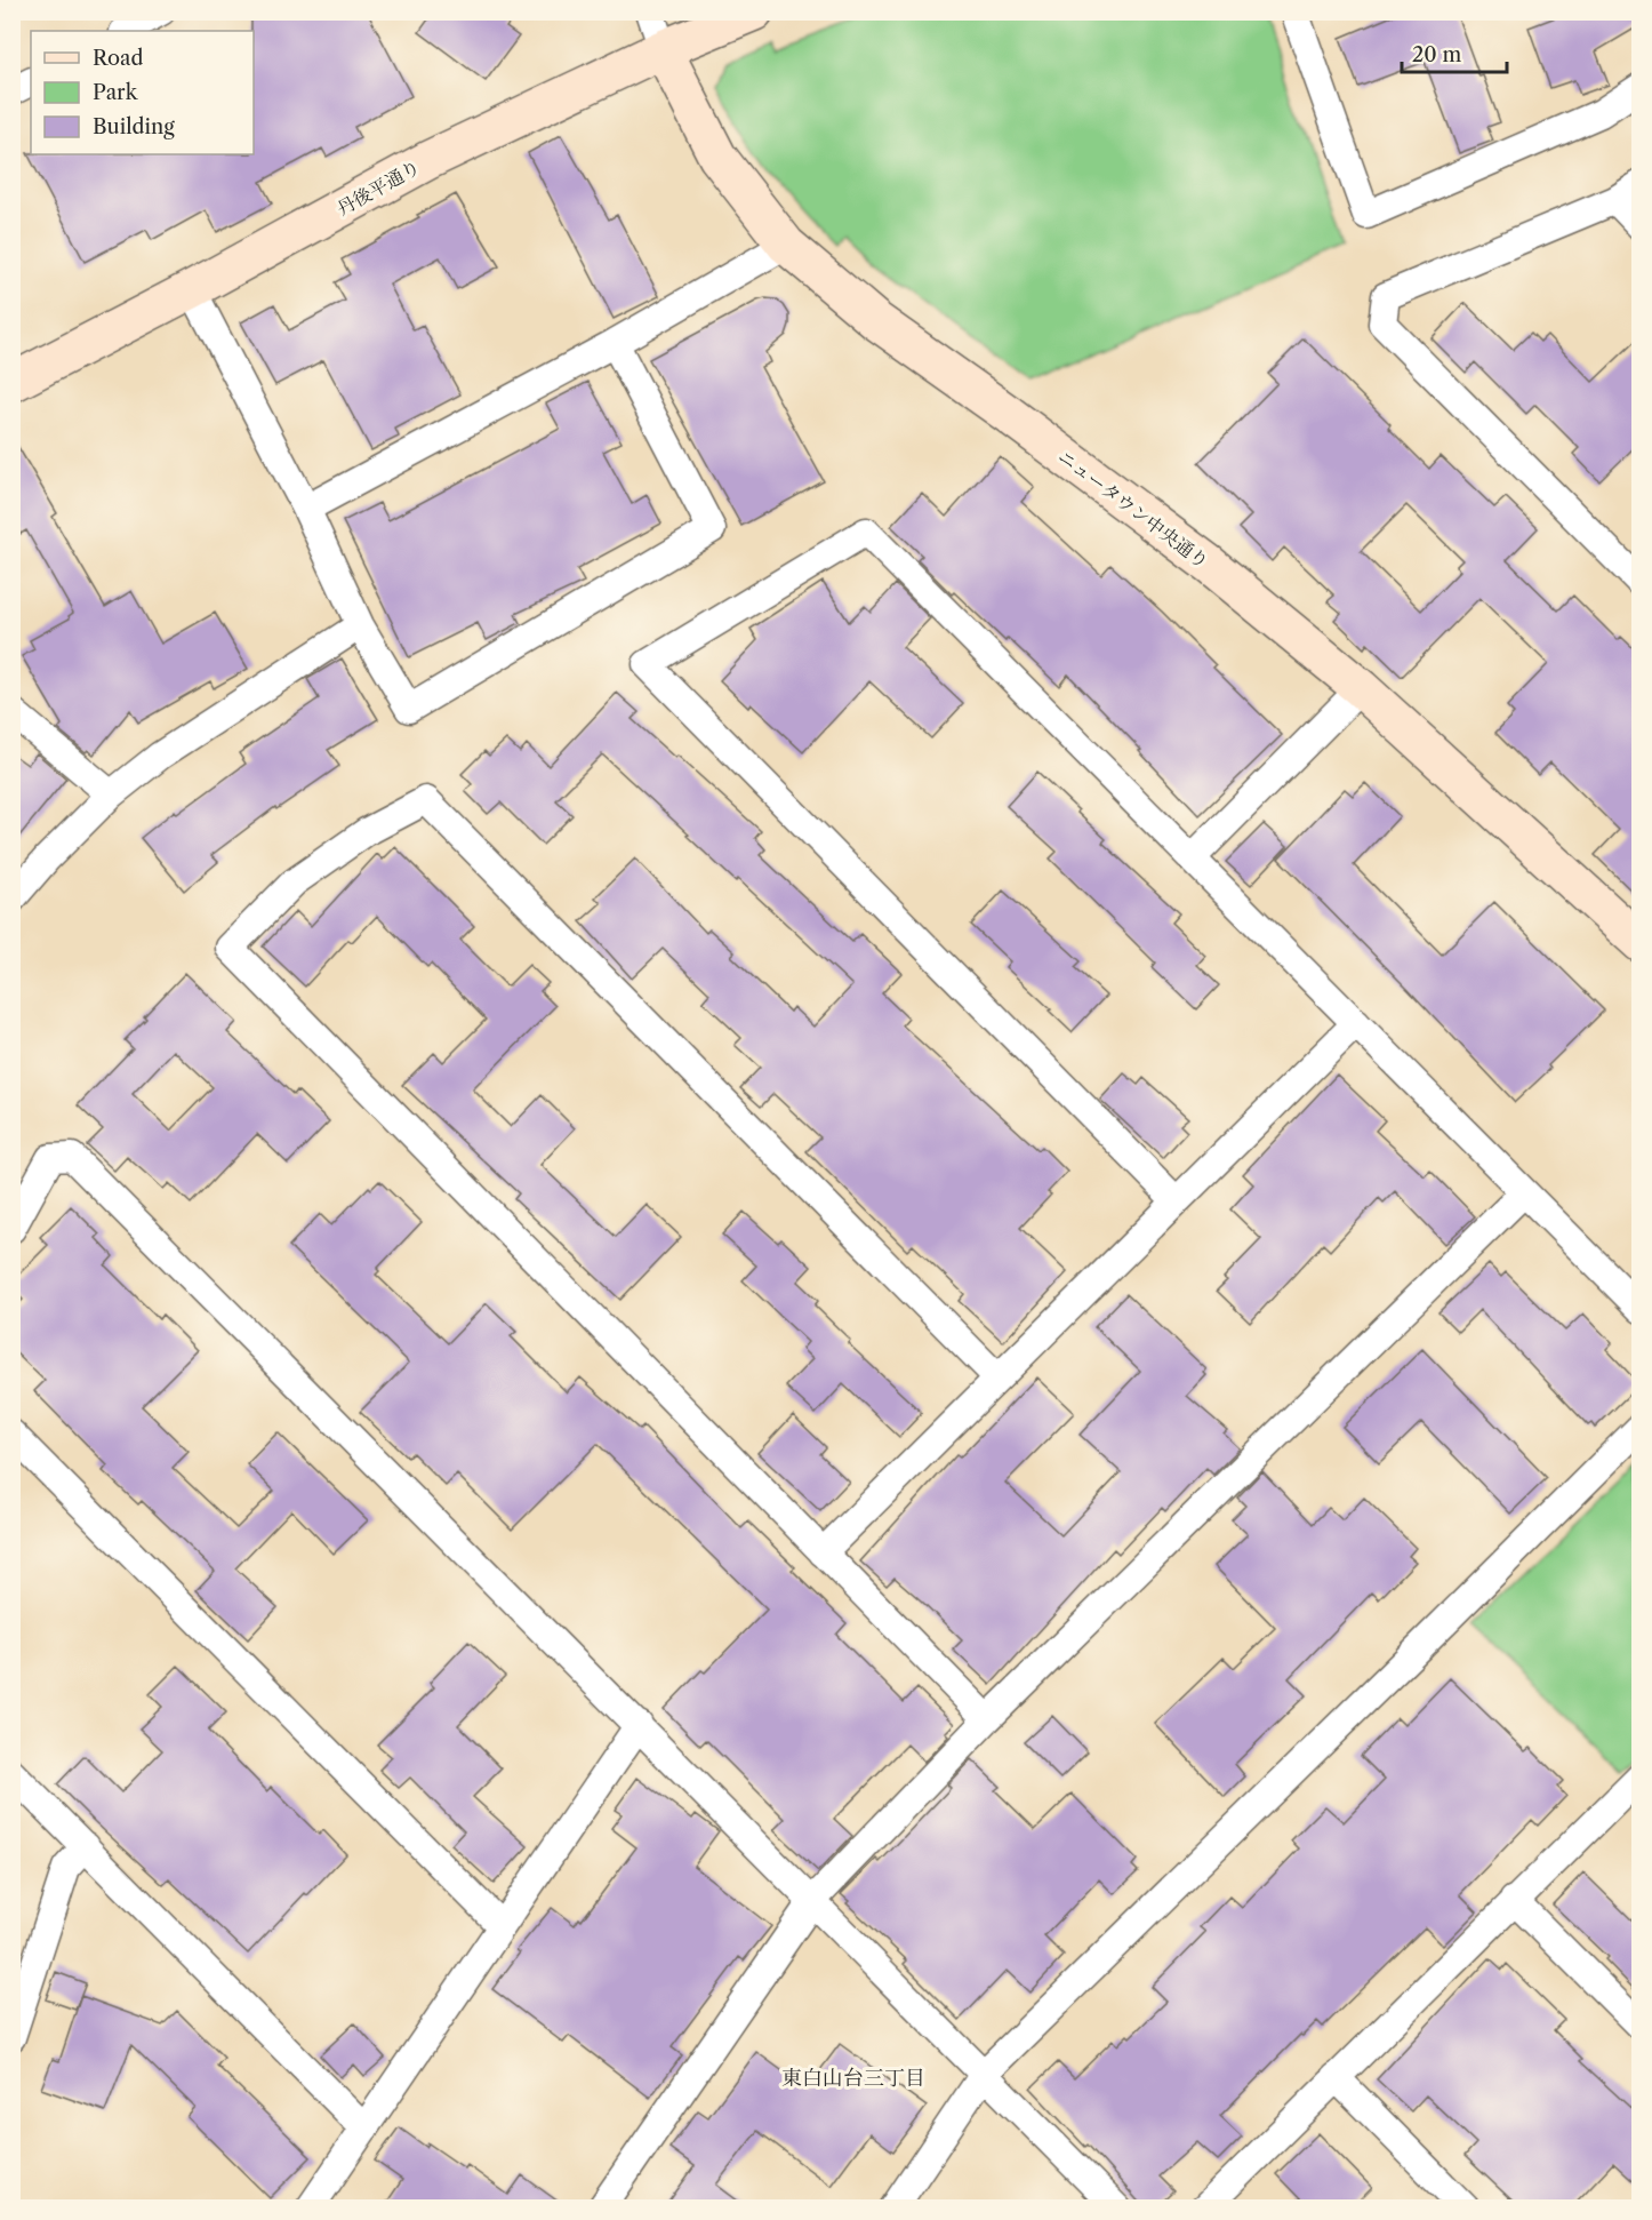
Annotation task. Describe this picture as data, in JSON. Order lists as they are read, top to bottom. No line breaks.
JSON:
{"streets":{"street":["丹後平通り","ニュータウン中央通り"]},"crossings":[["丹後平通り","ニュータウン中央通り"]],"districts":["東白山台三丁目"],"legend":["Road","Park","Building"],"scale_bar":"20 m"}
